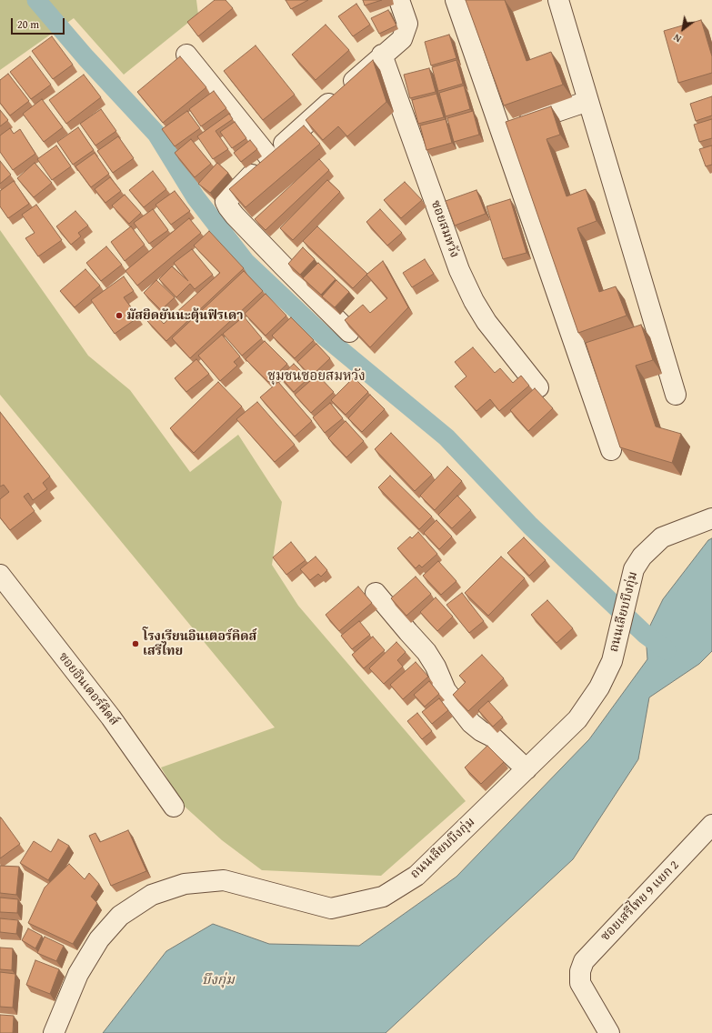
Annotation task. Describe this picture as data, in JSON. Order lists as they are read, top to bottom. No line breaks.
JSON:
{"streets":{"street":["ซอยสมหวัง","ถนนเลียบบึงกุ่ม","ซอยอินเตอร์คิดส์","ซอยเสรีไทย 9 แยก 2"]},"districts":["ชุมชนซอยสมหวัง"],"water":["บึงกุ่ม"],"places":["มัสยิดยันนะตุ้นฟิรเดา","โรงเรียนอินเตอร์คิดส์ เสรีไทย"],"scale_bar":"20 m","north":"bottom left"}
